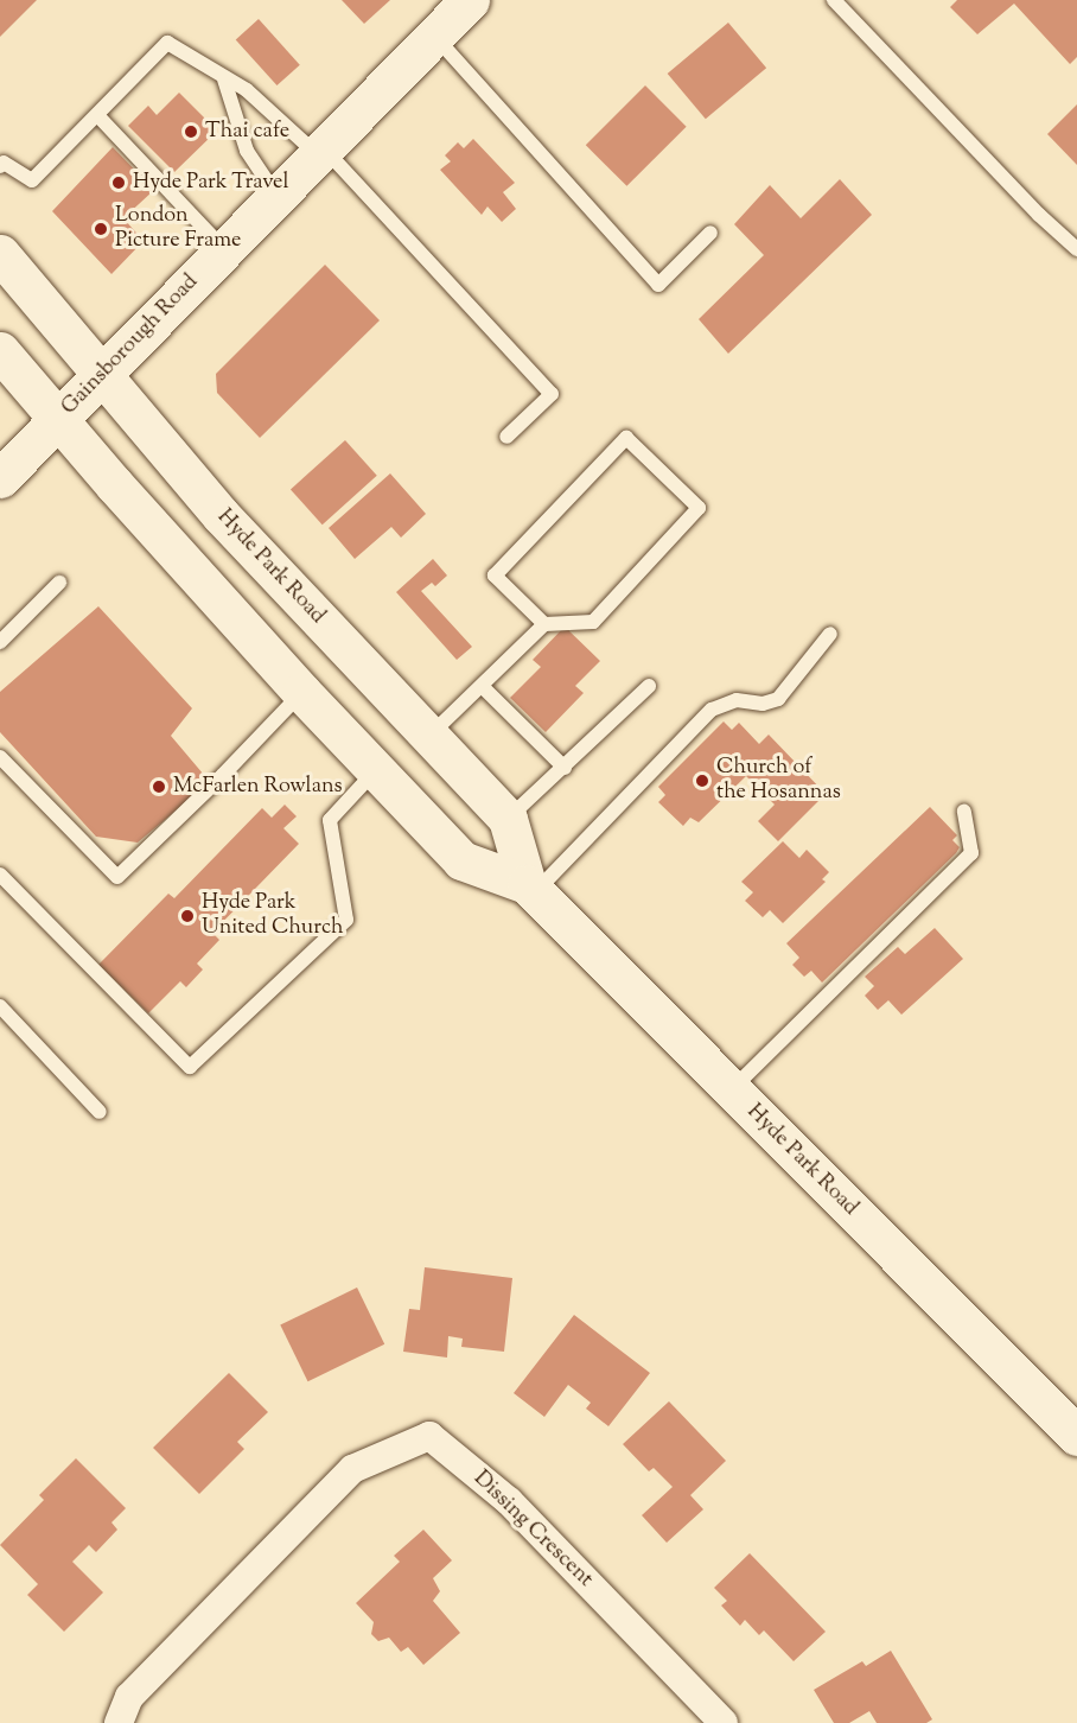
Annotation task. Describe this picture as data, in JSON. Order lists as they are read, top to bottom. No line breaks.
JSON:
{"streets":{"main road":["Gainsborough Road","Hyde Park Road"],"street":["Dissing Crescent"]},"crossings":[["Gainsborough Road","Hyde Park Road"]],"places":["Thai cafe","Hyde Park Travel","London Picture Frame","Church of the Hosannas","McFarlen Rowlans","Hyde Park United Church"]}
